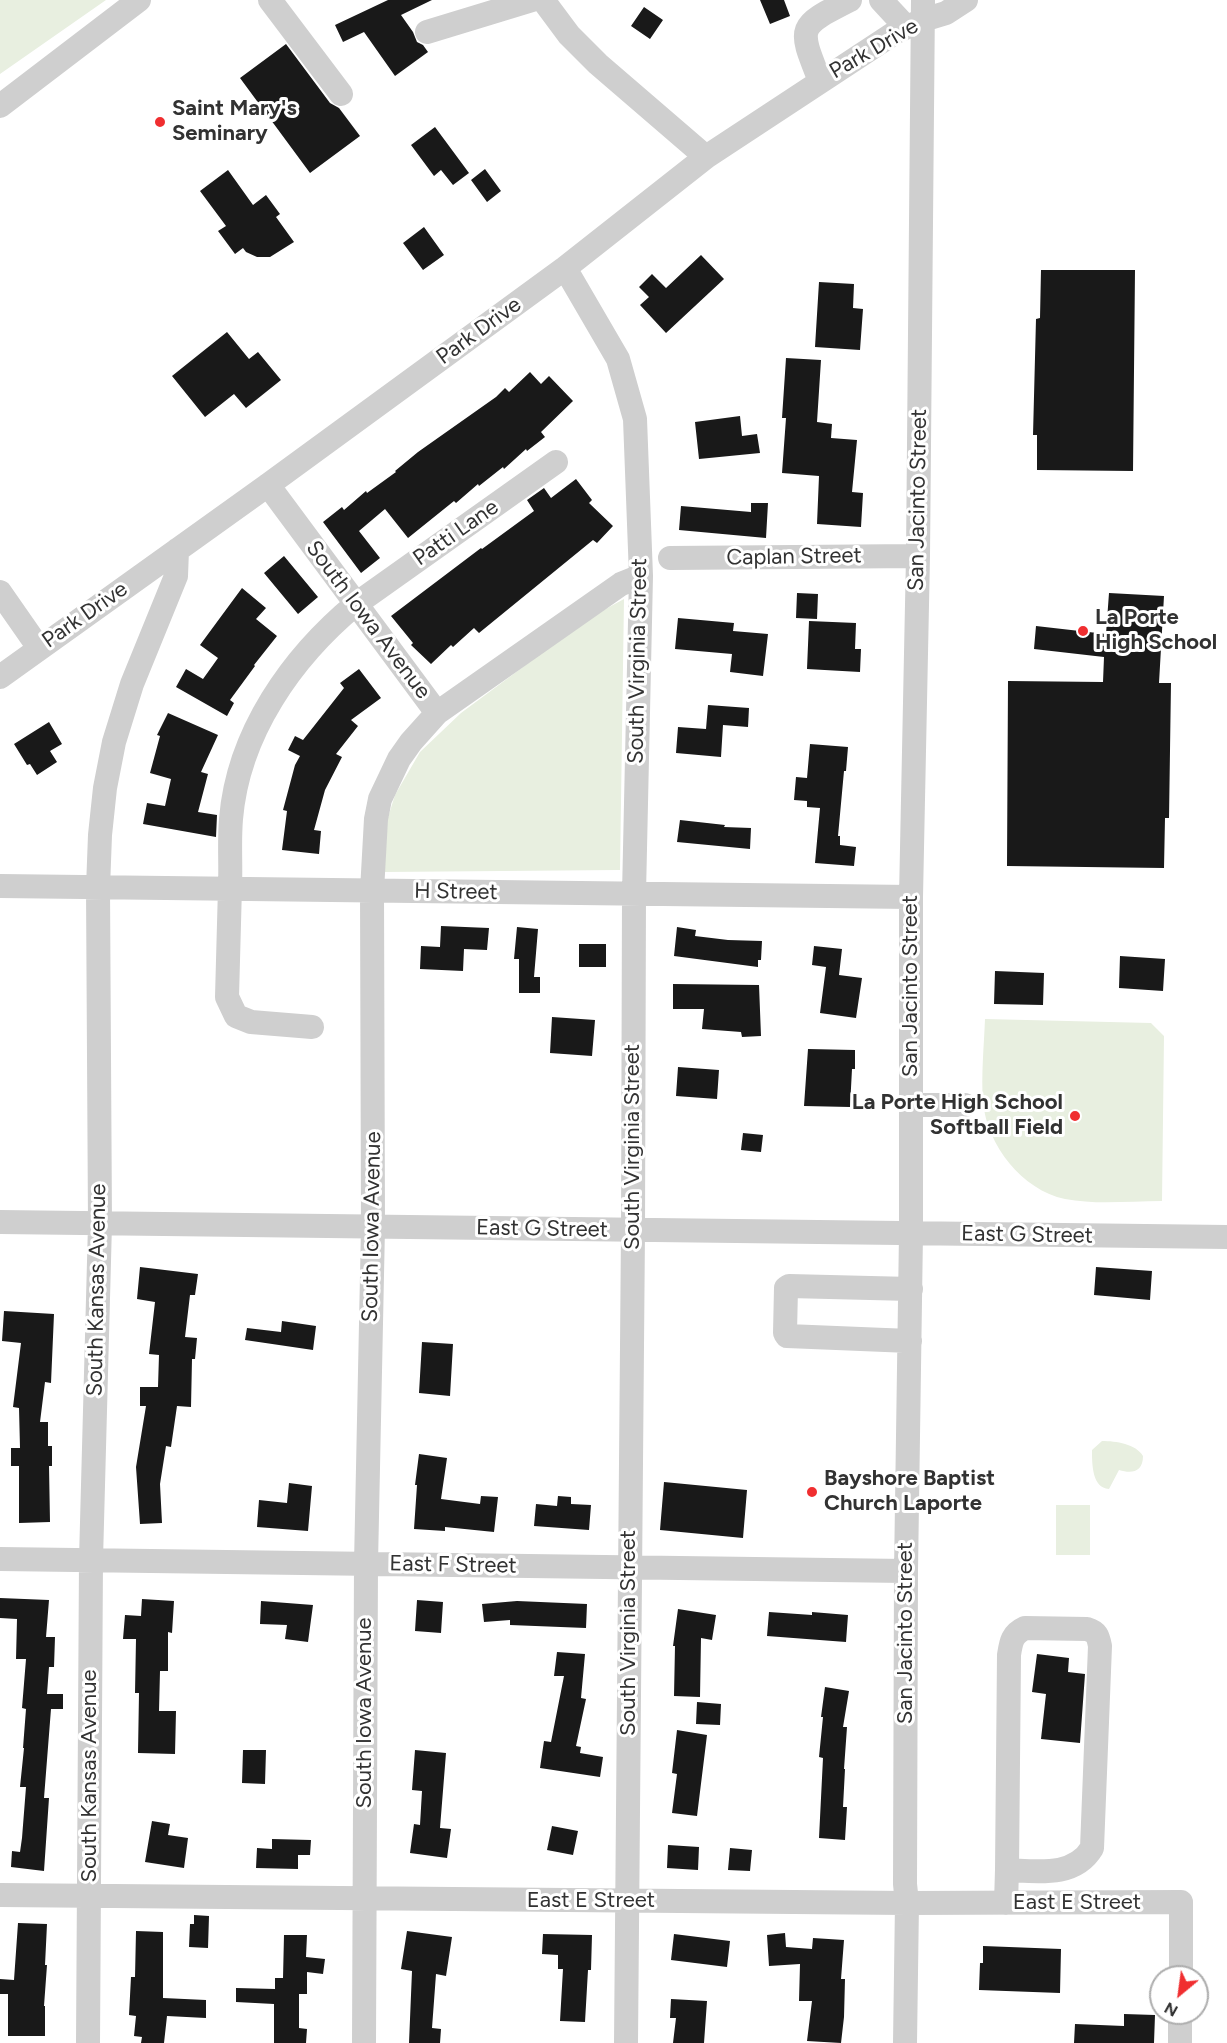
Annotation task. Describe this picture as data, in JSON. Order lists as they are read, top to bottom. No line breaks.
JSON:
{"streets":{"street":["Park Drive","San Jacinto Street","Patti Lane","Caplan Street","South Iowa Avenue","South Virginia Street","H Street","East G Street","South Kansas Avenue","East F Street","East E Street"]},"crossings":[["Park Drive","San Jacinto Street"],["Park Drive","South Iowa Avenue"],["Park Drive","South Virginia Street"],["Park Drive","South Kansas Avenue"],["San Jacinto Street","Caplan Street"],["San Jacinto Street","H Street"],["San Jacinto Street","East G Street"],["San Jacinto Street","East F Street"],["San Jacinto Street","East E Street"],["Patti Lane","South Iowa Avenue"],["Patti Lane","H Street"],["South Iowa Avenue","H Street"],["South Iowa Avenue","East G Street"],["South Iowa Avenue","East F Street"],["South Iowa Avenue","East E Street"],["South Virginia Street","H Street"],["South Virginia Street","East G Street"],["South Virginia Street","East F Street"],["South Virginia Street","East E Street"],["H Street","South Kansas Avenue"],["East G Street","South Kansas Avenue"],["South Kansas Avenue","East F Street"],["South Kansas Avenue","East E Street"]],"places":["Saint Mary's Seminary","La Porte High School","La Porte High School Softball Field","Bayshore Baptist Church Laporte"],"north":"bottom left"}
